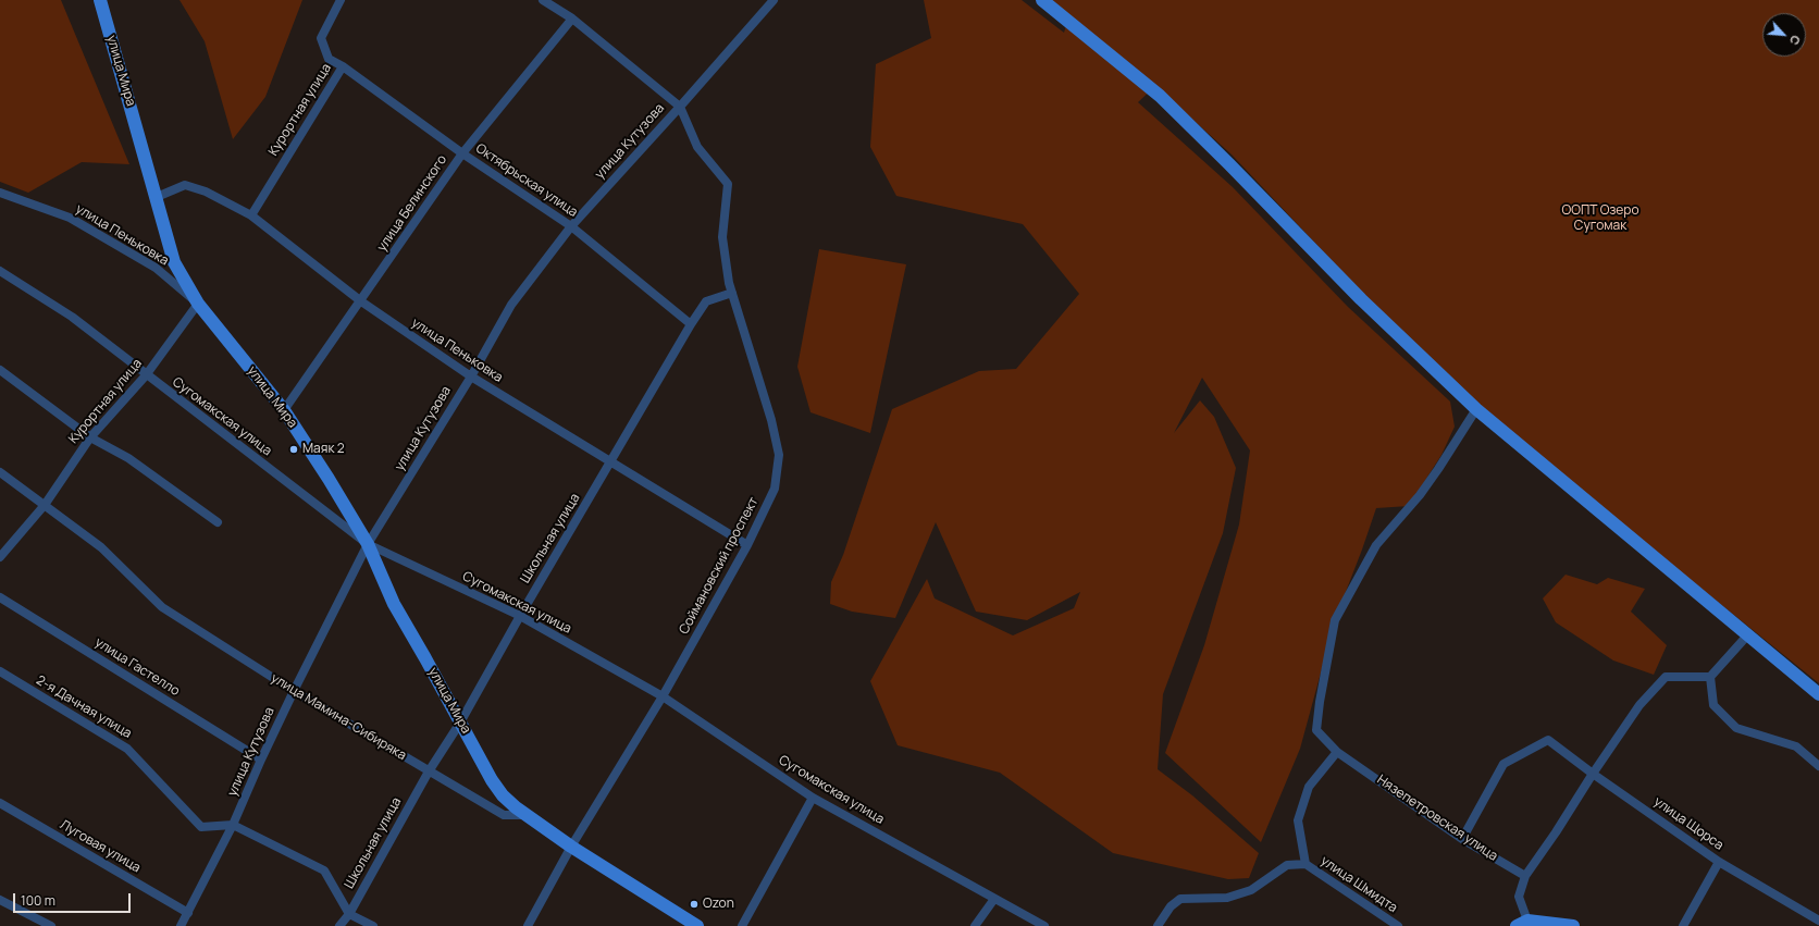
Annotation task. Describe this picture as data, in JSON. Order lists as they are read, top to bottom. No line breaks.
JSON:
{"streets":{"main road":["улица Мира"],"street":["Курортная улица","улица Кутузова","Октябрьская улица","улица Белинского","улица Пеньковка","Сугомакская улица","Школьная улица","Соймановский проспект","улица Гастелло","2-я Дачная улица","улица Мамина-Сибиряка","Нязепетровская улица","улица Щорса","Луговая улица","улица Шмидта"]},"crossings":[["улица Мира","Курортная улица"],["улица Мира","улица Кутузова"],["улица Мира","улица Белинского"],["улица Мира","улица Пеньковка"],["улица Мира","Сугомакская улица"],["улица Мира","Школьная улица"],["улица Мира","улица Мамина-Сибиряка"],["Курортная улица","Октябрьская улица"],["Курортная улица","улица Пеньковка"],["Курортная улица","Сугомакская улица"],["Курортная улица","улица Мамина-Сибиряка"],["улица Кутузова","Октябрьская улица"],["улица Кутузова","улица Пеньковка"],["улица Кутузова","Сугомакская улица"],["улица Кутузова","Соймановский проспект"],["улица Кутузова","улица Гастелло"],["улица Кутузова","2-я Дачная улица"],["улица Кутузова","улица Мамина-Сибиряка"],["улица Кутузова","Луговая улица"],["Октябрьская улица","улица Белинского"],["Октябрьская улица","Школьная улица"],["улица Белинского","улица Пеньковка"],["улица Пеньковка","Школьная улица"],["улица Пеньковка","Соймановский проспект"],["Сугомакская улица","Школьная улица"],["Сугомакская улица","Соймановский проспект"],["Школьная улица","Соймановский проспект"],["Школьная улица","улица Мамина-Сибиряка"],["Нязепетровская улица","улица Щорса"]],"parks":["ООПТ Озеро Сугомак"],"places":["Маяк 2","Ozon"],"scale_bar":"100 m","north":"bottom right"}
